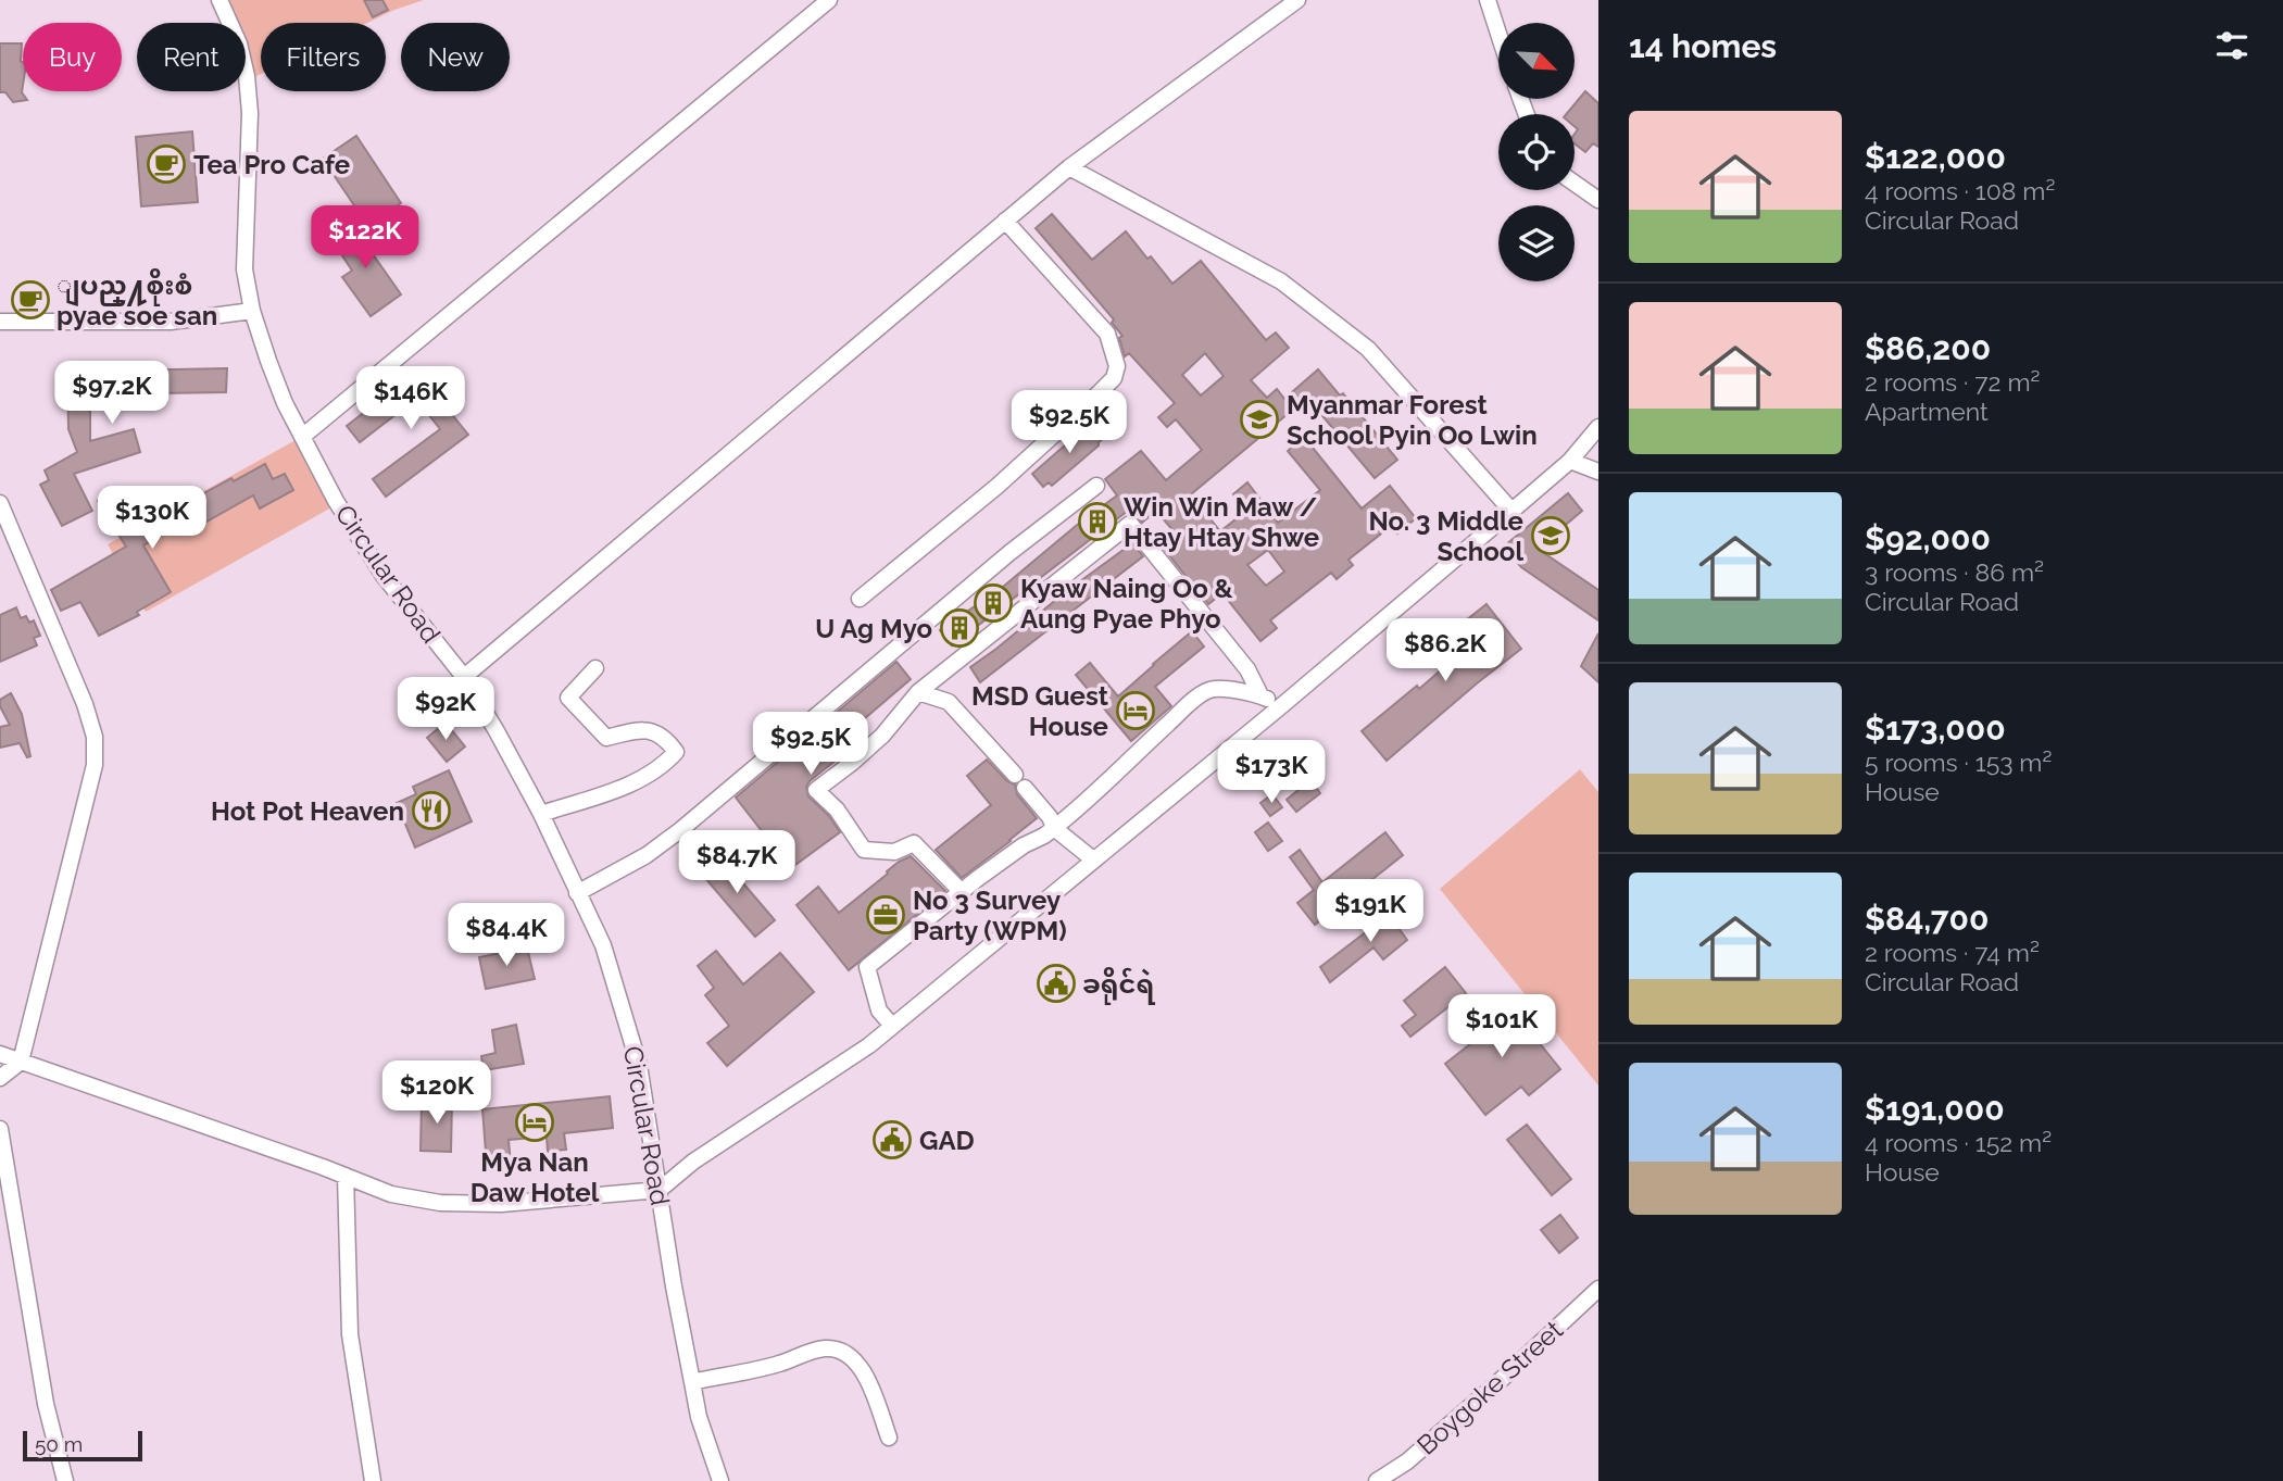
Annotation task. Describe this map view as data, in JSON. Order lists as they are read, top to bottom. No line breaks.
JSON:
{"streets":{"street":["Circular Road","Boygoke Street"]},"places":{"cafe":["Tea Pro Cafe","ျပည္႔စိုးစံ pyae soe san"],"school or university":["Myanmar Forest School Pyin Oo Lwin","No. 3 Middle School"],"building":["Win Win Maw / Htay Htay Shwe","Kyaw Naing Oo & Aung Pyae Phyo","U Ag Myo"],"hotel":["MSD Guest House","Mya Nan Daw Hotel"],"restaurant":["Hot Pot Heaven"],"office":["No 3 Survey Party (WPM)"],"public building":["ခရိုင်ရဲ","GAD"]},"scale_bar":"50 m","north":"bottom right","page":{"heading":"14 homes","chip":["Buy","Rent","Filters","New"],"list":[{"name":"$122,000","note":"4 rooms · 108 m² · Circular Road"},{"name":"$86,200","note":"2 rooms · 72 m² · Apartment"},{"name":"$92,000","note":"3 rooms · 86 m² · Circular Road"},{"name":"$173,000","note":"5 rooms · 153 m² · House"},{"name":"$84,700","note":"2 rooms · 74 m² · Circular Road"},{"name":"$191,000","note":"4 rooms · 152 m² · House"}],"price":["$122K","$97.2K","$146K","$92.5K","$130K","$86.2K","$92K","$92.5K","$173K","$84.7K","$191K","$84.4K","$101K","$120K"],"scale":"50 m"}}
